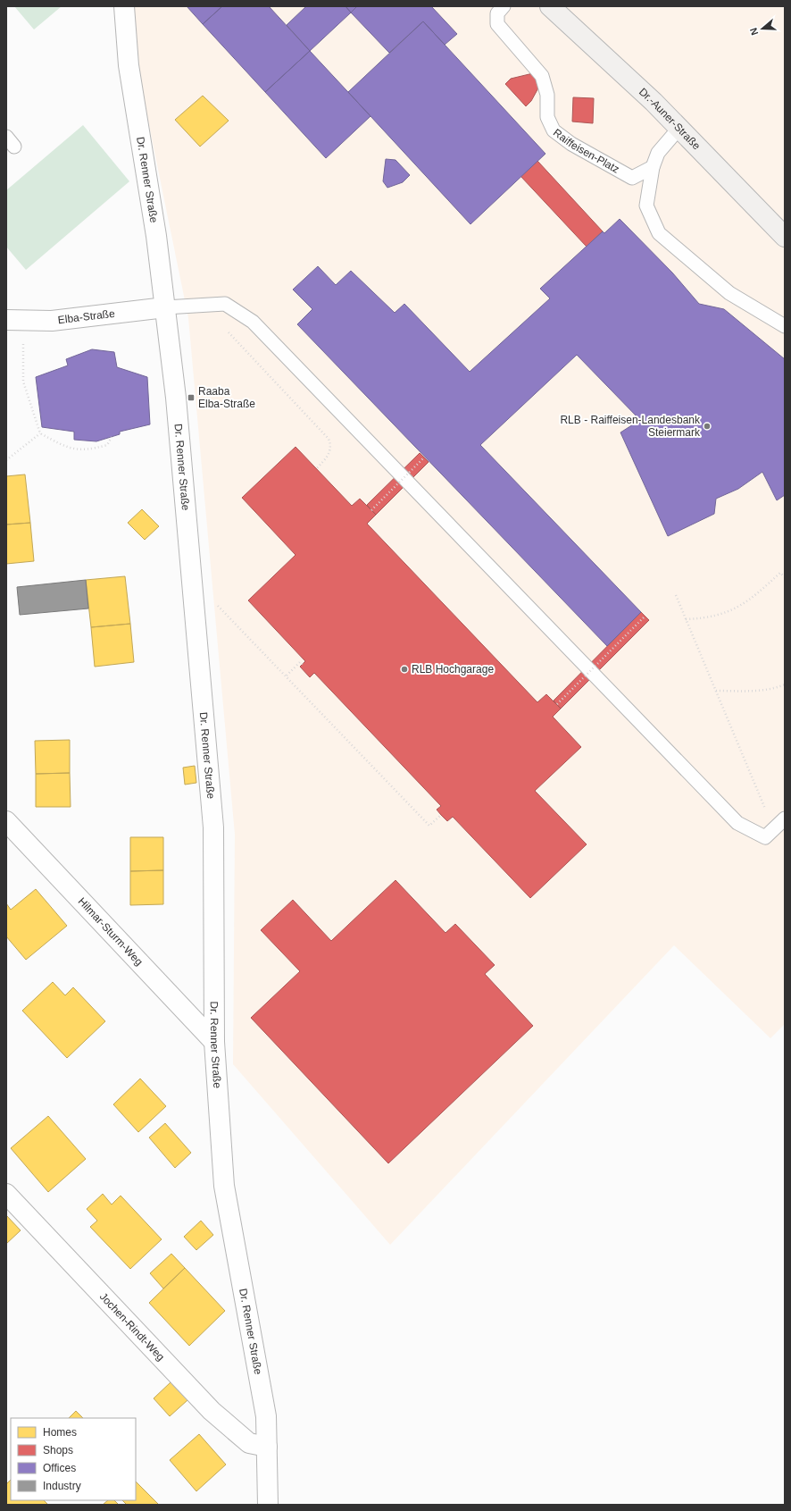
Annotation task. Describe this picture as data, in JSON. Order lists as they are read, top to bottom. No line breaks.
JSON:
{"streets":{"main road":["Dr.-Auner-Straße"],"street":["Dr. Renner Straße","Elba-Straße","Hilmar-Sturm-Weg","Jochen-Rindt-Weg"],"lane":["Raiffeisen-Platz"]},"crossings":[["Dr. Renner Straße","Elba-Straße"],["Dr. Renner Straße","Hilmar-Sturm-Weg"],["Dr. Renner Straße","Jochen-Rindt-Weg"]],"places":{"transit":["Raaba Elba-Straße"],"other":["RLB - Raiffeisen-Landesbank Steiermark","RLB Hochgarage"]},"legend":["Homes","Shops","Offices","Industry"],"north":"left"}
